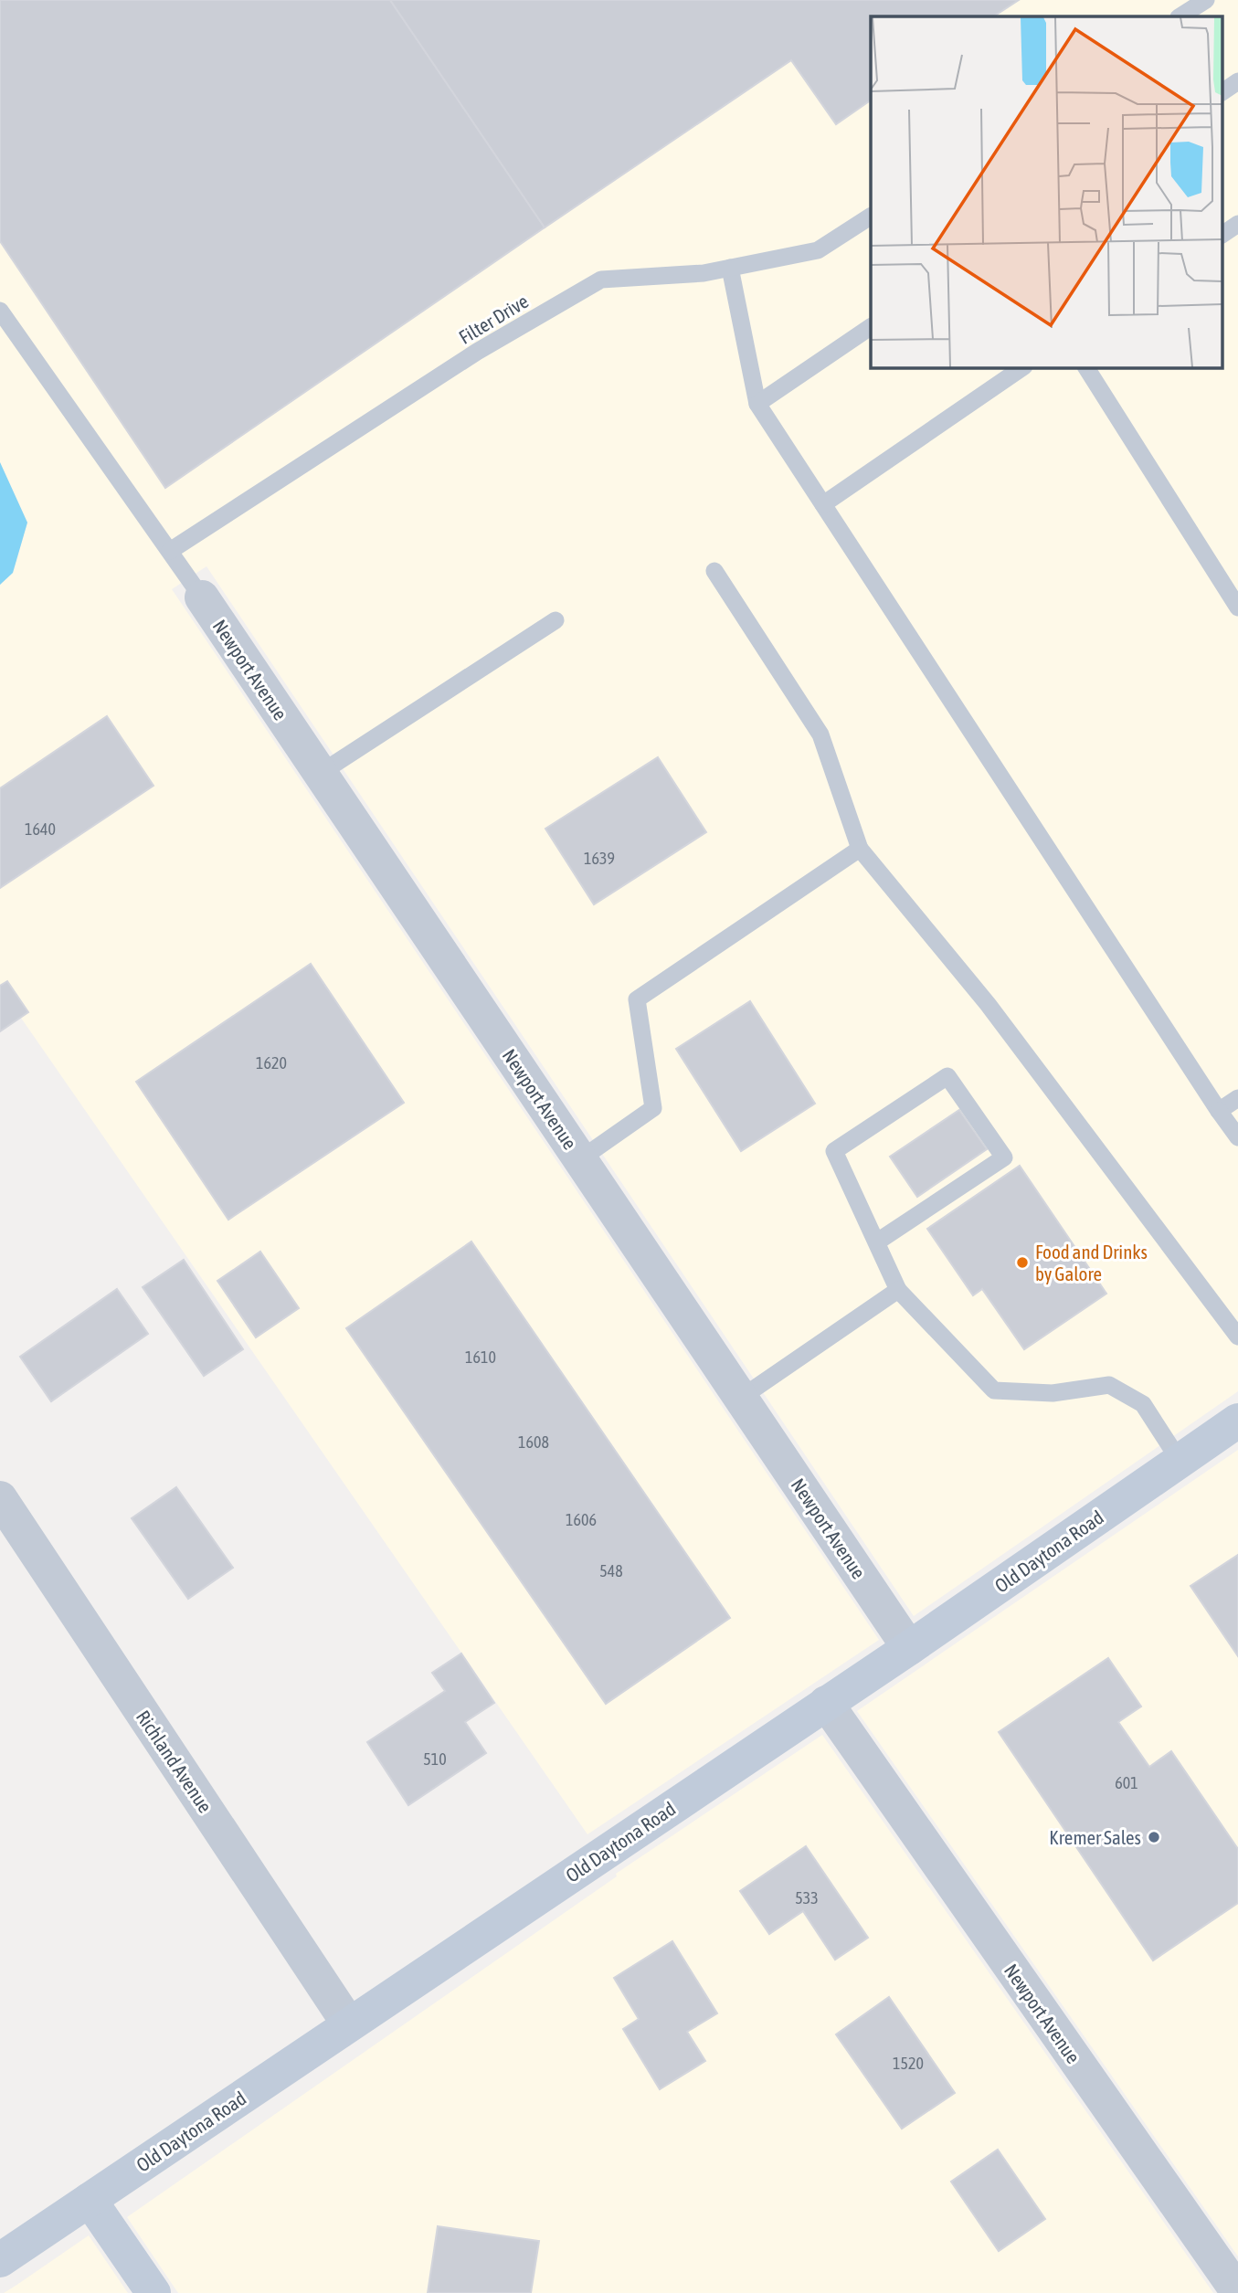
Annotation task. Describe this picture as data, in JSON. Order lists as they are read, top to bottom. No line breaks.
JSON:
{"streets":{"street":["Newport Avenue","Old Daytona Road","Richland Avenue"],"lane":["Filter Drive"]},"crossings":[["Filter Drive","Newport Avenue"],["Newport Avenue","Old Daytona Road"],["Old Daytona Road","Richland Avenue"]],"places":["Food and Drinks by Galore","Kremer Sales"],"house_numbers":["1640","1639","1620","1610","1608","1606","548","510","601","533","1520"]}
